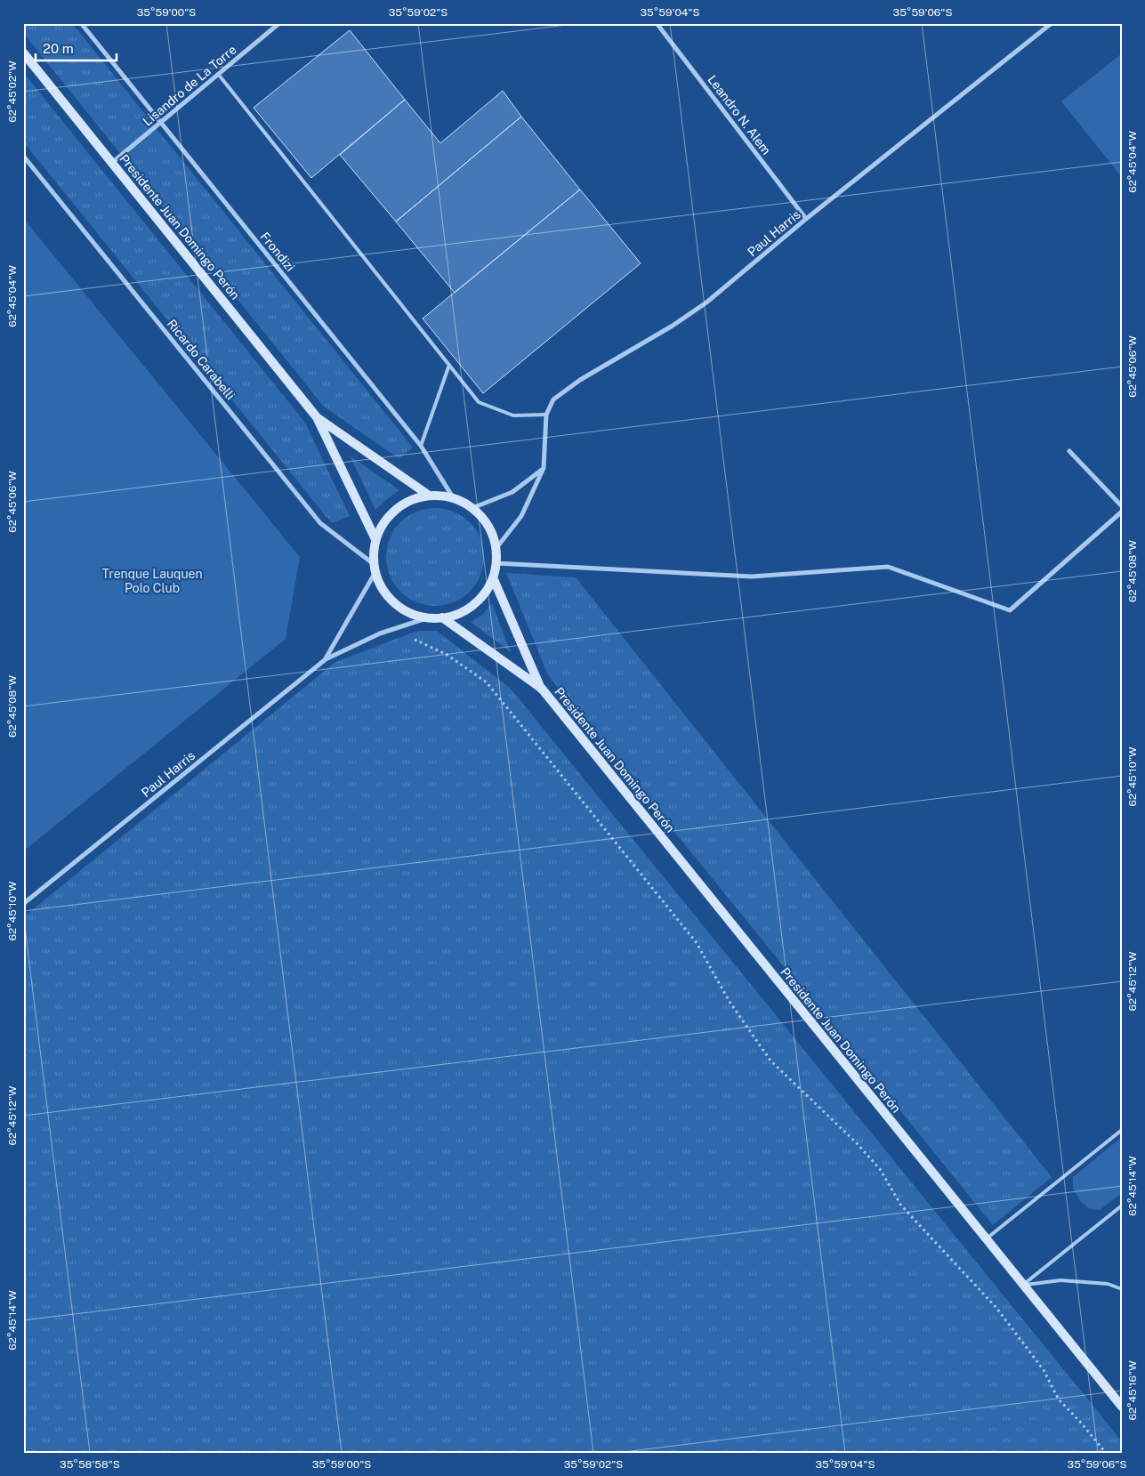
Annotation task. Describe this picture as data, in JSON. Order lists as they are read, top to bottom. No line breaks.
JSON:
{"streets":{"main road":["Presidente Juan Domingo Perón"],"street":["Lisandro de La Torre","Leandro N. Alem","Paul Harris","Frondizi","Ricardo Carabelli"]},"crossings":[["Lisandro de La Torre","Presidente Juan Domingo Perón"],["Lisandro de La Torre","Frondizi"],["Leandro N. Alem","Paul Harris"],["Presidente Juan Domingo Perón","Paul Harris"],["Presidente Juan Domingo Perón","Frondizi"],["Presidente Juan Domingo Perón","Ricardo Carabelli"],["Paul Harris","Frondizi"],["Paul Harris","Ricardo Carabelli"],["Frondizi","Ricardo Carabelli"]],"parks":["Trenque Lauquen Polo Club"],"scale_bar":"20 m","coordinates":["35°59'00\"S","35°59'02\"S","35°59'04\"S","35°59'06\"S","62°45'02\"W","62°45'04\"W","62°45'06\"W","62°45'08\"W","62°45'10\"W","62°45'12\"W","62°45'14\"W","62°45'16\"W","35°58'58\"S"]}
